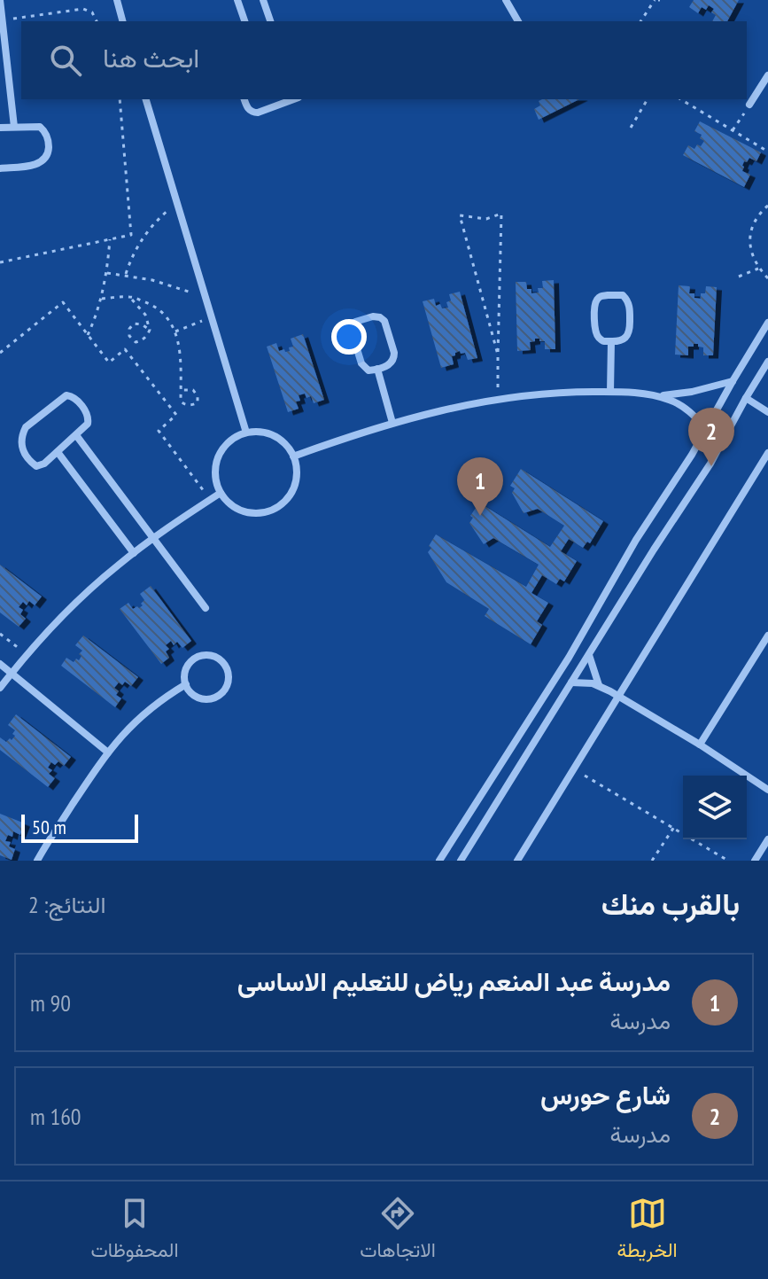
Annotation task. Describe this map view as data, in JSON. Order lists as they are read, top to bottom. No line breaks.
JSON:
{"scale_bar":"50 m","page":{"search":"ابحث هنا","pins":["2","1"],"scale":"50 m","heading":["بالقرب منك","النتائج: 2"],"list":[{"mark":"1","name":"مدرسة عبد المنعم رياض للتعليم الاساسى","note":"مدرسة","value":"90 m"},{"mark":"2","name":"شارع حورس","note":"مدرسة","value":"160 m"}],"nav":["الخريطة","الاتجاهات","المحفوظات"]}}
